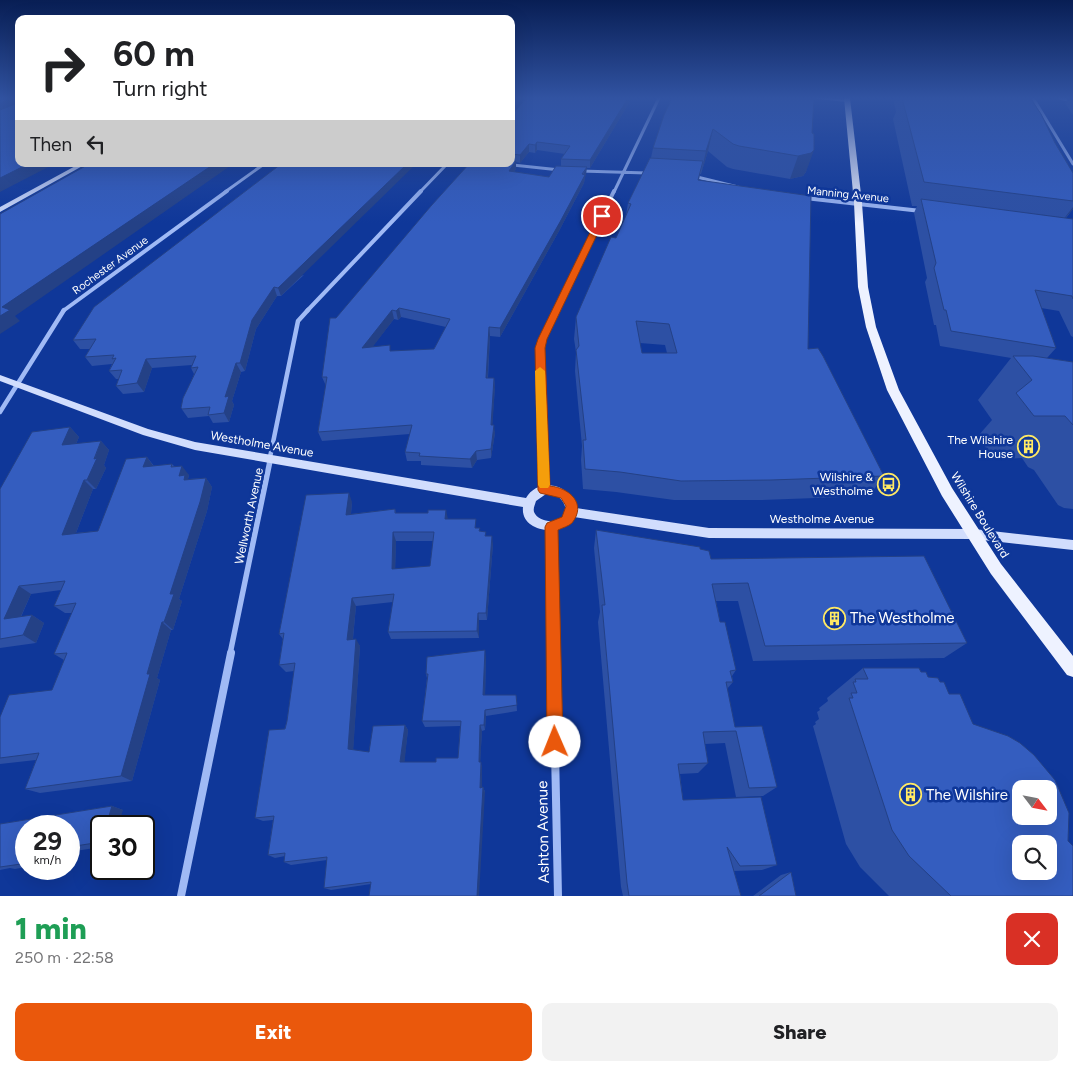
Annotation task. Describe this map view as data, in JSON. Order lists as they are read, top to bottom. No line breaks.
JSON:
{"streets":{"main road":["Wilshire Boulevard"],"street":["Manning Avenue","Rochester Avenue","Westholme Avenue","Wellworth Avenue","Ashton Avenue"]},"crossings":[["Manning Avenue","Wilshire Boulevard"],["Rochester Avenue","Westholme Avenue"],["Westholme Avenue","Wilshire Boulevard"],["Westholme Avenue","Wellworth Avenue"],["Westholme Avenue","Ashton Avenue"]],"places":{"building":["The Wilshire House","The Westholme","The Wilshire"],"bus stop":["Wilshire & Westholme"]},"north":"bottom right","page":{"turn":["60 m","Turn right"],"then":"Then","speed":"29 km/h","limit":"30","heading":["1 min","250 m · 22:58"],"buttons":["Exit","Share"]}}
